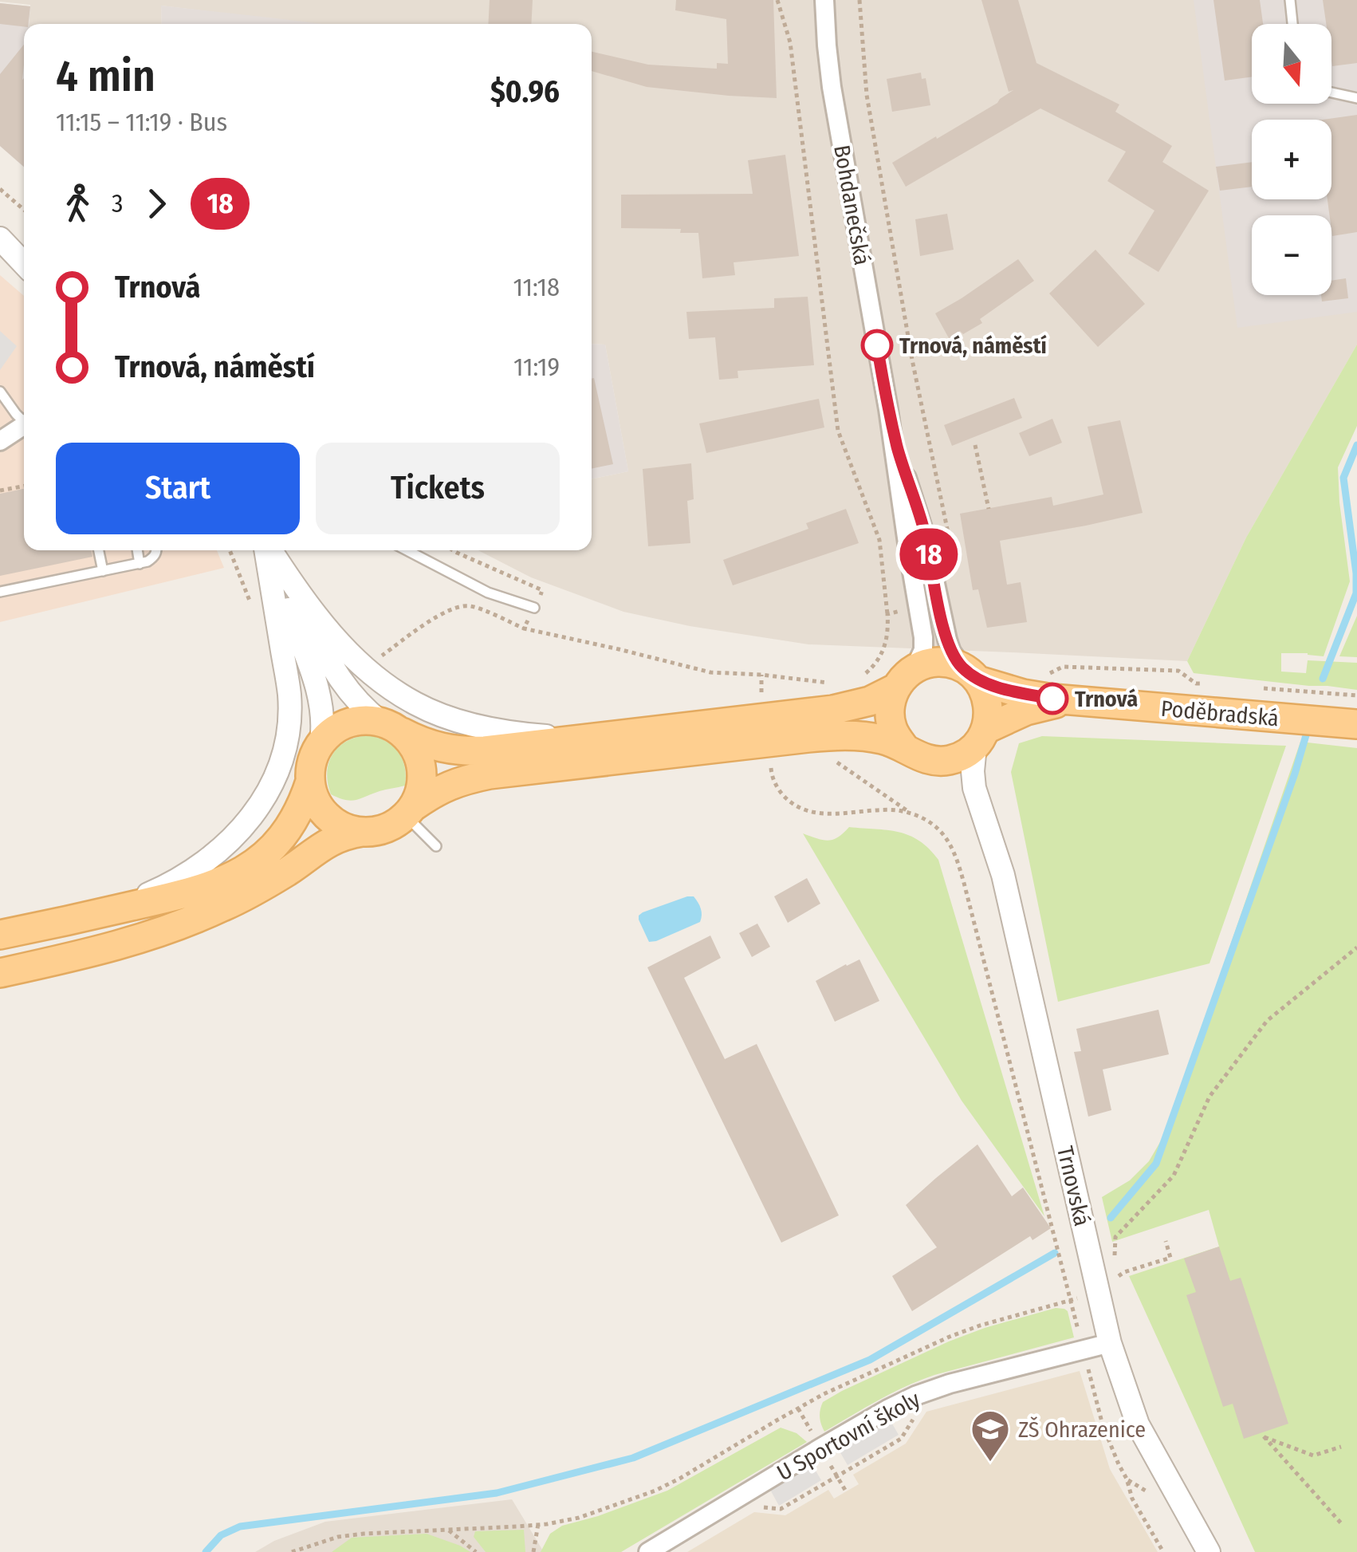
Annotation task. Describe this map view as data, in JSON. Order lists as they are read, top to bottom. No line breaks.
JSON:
{"streets":{"main road":["Poděbradská"],"street":["Bohdanečská","Trnovská","U Sportovní školy"]},"crossings":[["Bohdanečská","Poděbradská"],["Bohdanečská","Trnovská"],["Poděbradská","Trnovská"],["Trnovská","U Sportovní školy"]],"places":{"other":["Trnová, náměstí","Trnová"],"school or university":["ZŠ Ohrazenice"]},"lines":["bus line 18"],"north":"bottom","page":{"on_map":"18","map_buttons":["+","−"],"heading":["4 min","11:15 – 11:19 · Bus","$0.96"],"legs":["3","18"],"list":[{"name":"Trnová","value":"11:18"},{"name":"Trnová, náměstí","value":"11:19"}],"buttons":["Start","Tickets"]}}
